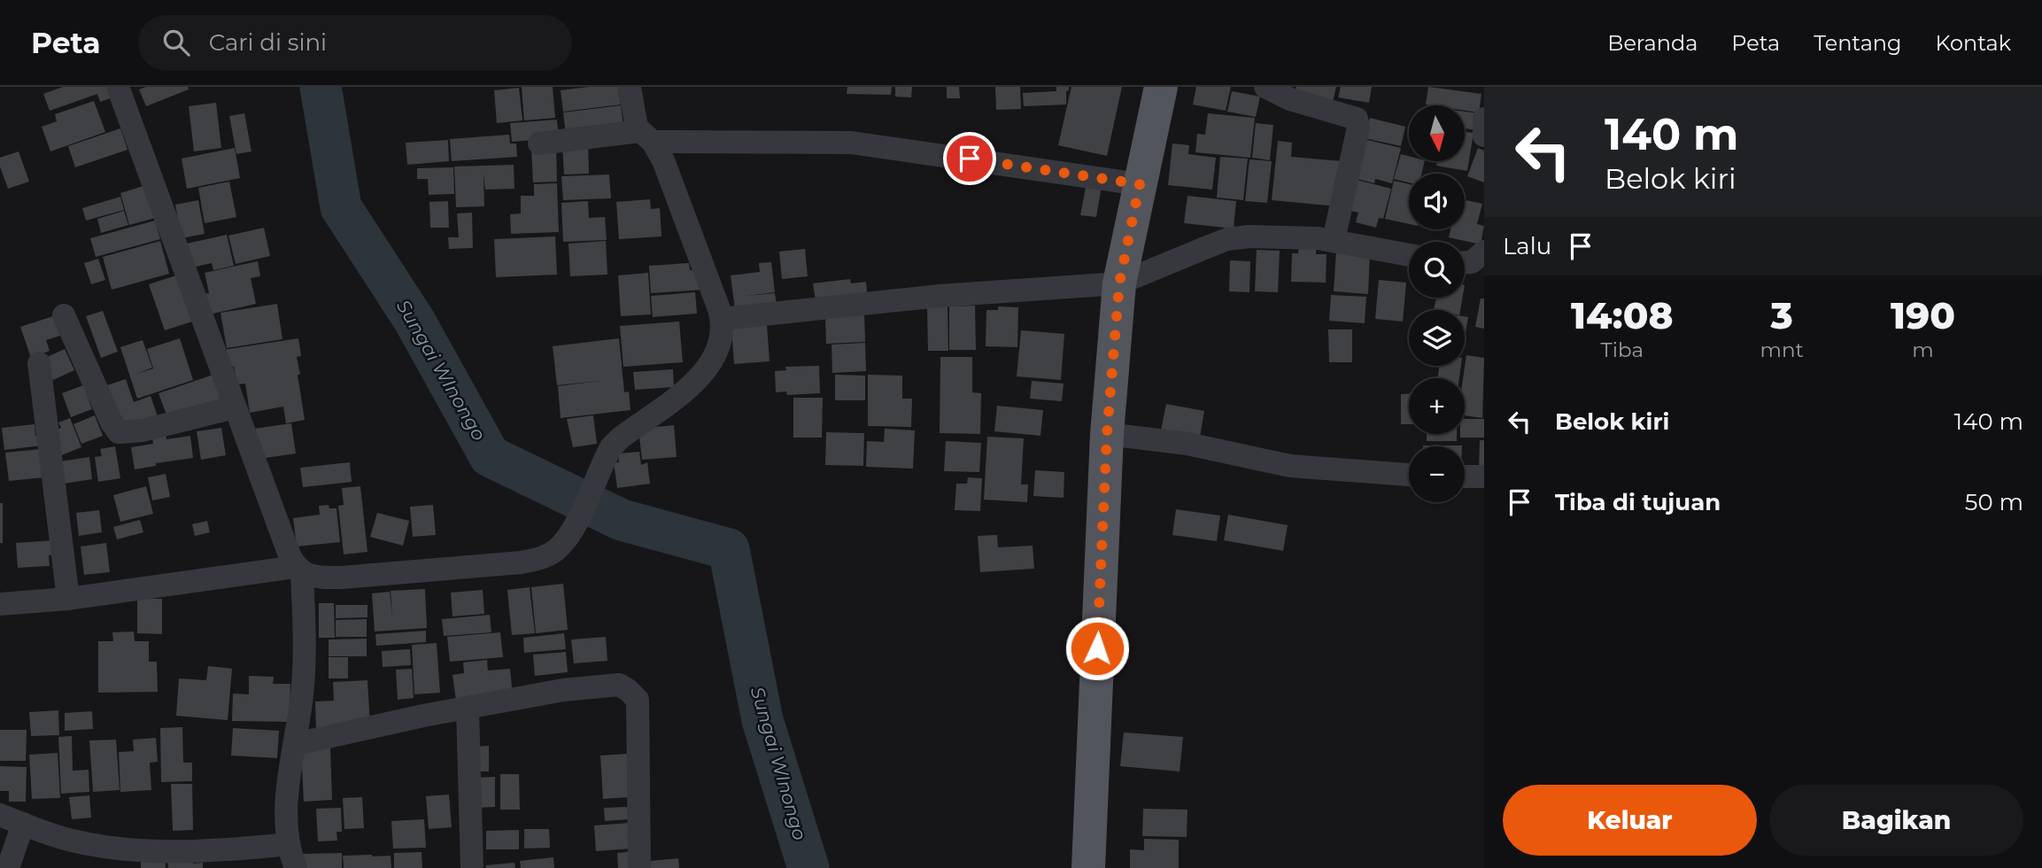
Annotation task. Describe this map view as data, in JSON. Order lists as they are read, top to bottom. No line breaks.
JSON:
{"water":["Sungai WInongo"],"north":"bottom","page":{"header":"Peta","search":"Cari di sini","nav":["Beranda","Peta","Tentang","Kontak"],"turn":["140 m","Belok kiri"],"map_buttons":["+","−"],"then":"Lalu","eta":["14:08","Tiba","3","mnt","190","m"],"list":[{"name":"Belok kiri","value":"140 m"},{"name":"Tiba di tujuan","value":"50 m"}],"buttons":["Keluar","Bagikan"]}}
